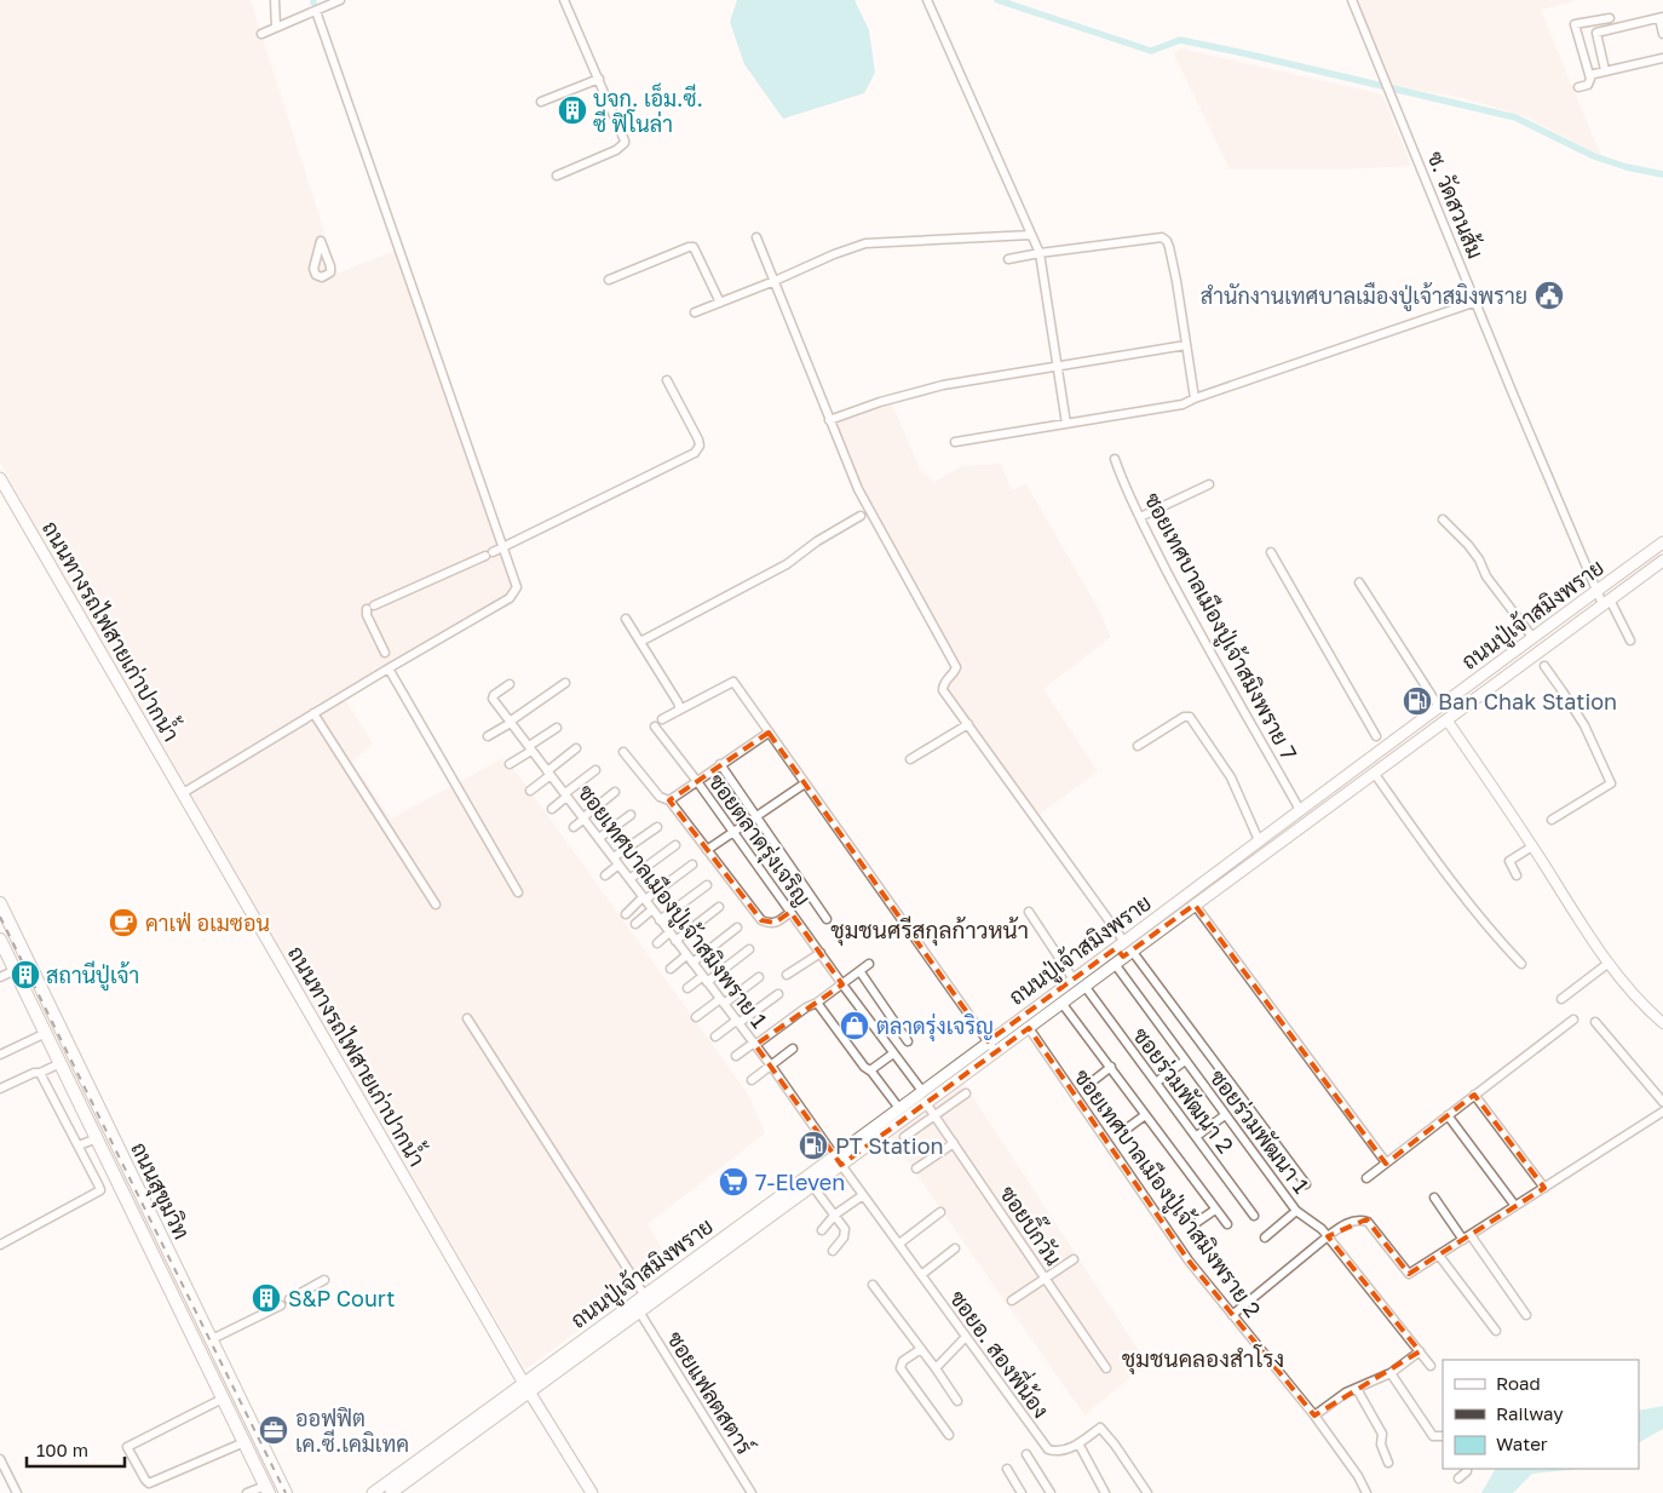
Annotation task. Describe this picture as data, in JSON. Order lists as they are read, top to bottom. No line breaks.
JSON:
{"streets":{"highway":["ถนนสุขุมวิท"],"main road":["ถนนปู่เจ้าสมิงพราย","ถนนทางรถไฟสายเก่าปากน้ำ"],"street":["ซ. วัดสวนส้ม","ซอยเทศบาลเมืองปู่เจ้าสมิงพราย 7","ซอยตลาดรุ่งเจริญ","ซอยเทศบาลเมืองปู่เจ้าสมิงพราย 1","ซอยร่วมพัฒนา 2","ซอยร่วมพัฒนา 1","ซอยเทศบาลเมืองปู่เจ้าสมิงพราย 2","ซอยบิ๊กวัน","ซอยอ. สองพี่น้อง","ซอยแฟลตสตาร์"]},"crossings":[["ซ. วัดสวนส้ม","ถนนปู่เจ้าสมิงพราย"],["ถนนปู่เจ้าสมิงพราย","ซอยเทศบาลเมืองปู่เจ้าสมิงพราย 7"],["ถนนปู่เจ้าสมิงพราย","ถนนทางรถไฟสายเก่าปากน้ำ"],["ถนนปู่เจ้าสมิงพราย","ซอยตลาดรุ่งเจริญ"],["ถนนปู่เจ้าสมิงพราย","ซอยเทศบาลเมืองปู่เจ้าสมิงพราย 1"],["ถนนปู่เจ้าสมิงพราย","ซอยร่วมพัฒนา 2"],["ถนนปู่เจ้าสมิงพราย","ซอยร่วมพัฒนา 1"],["ถนนปู่เจ้าสมิงพราย","ซอยเทศบาลเมืองปู่เจ้าสมิงพราย 2"],["ถนนปู่เจ้าสมิงพราย","ซอยบิ๊กวัน"],["ถนนปู่เจ้าสมิงพราย","ซอยอ. สองพี่น้อง"],["ถนนปู่เจ้าสมิงพราย","ซอยแฟลตสตาร์"],["ซอยเทศบาลเมืองปู่เจ้าสมิงพราย 1","ซอยอ. สองพี่น้อง"]],"districts":["ชุมชนศรีสกุลก้าวหน้า","ชุมชนคลองสำโรง"],"places":{"building":["บจก. เอ็ม.ซี. ซี ฟิโนล่า","สถานีปู่เจ้า","S&P Court"],"public building":["สำนักงานเทศบาลเมืองปู่เจ้าสมิงพราย"],"fuel station":["Ban Chak Station","PT Station"],"cafe":["คาเฟ่ อเมซอน"],"shop":["ตลาดรุ่งเจริญ"],"supermarket":["7-Eleven"],"office":["ออฟฟิต เค.ซี.เคมิเทค"]},"legend":["Road","Railway","Water"],"scale_bar":"100 m"}
